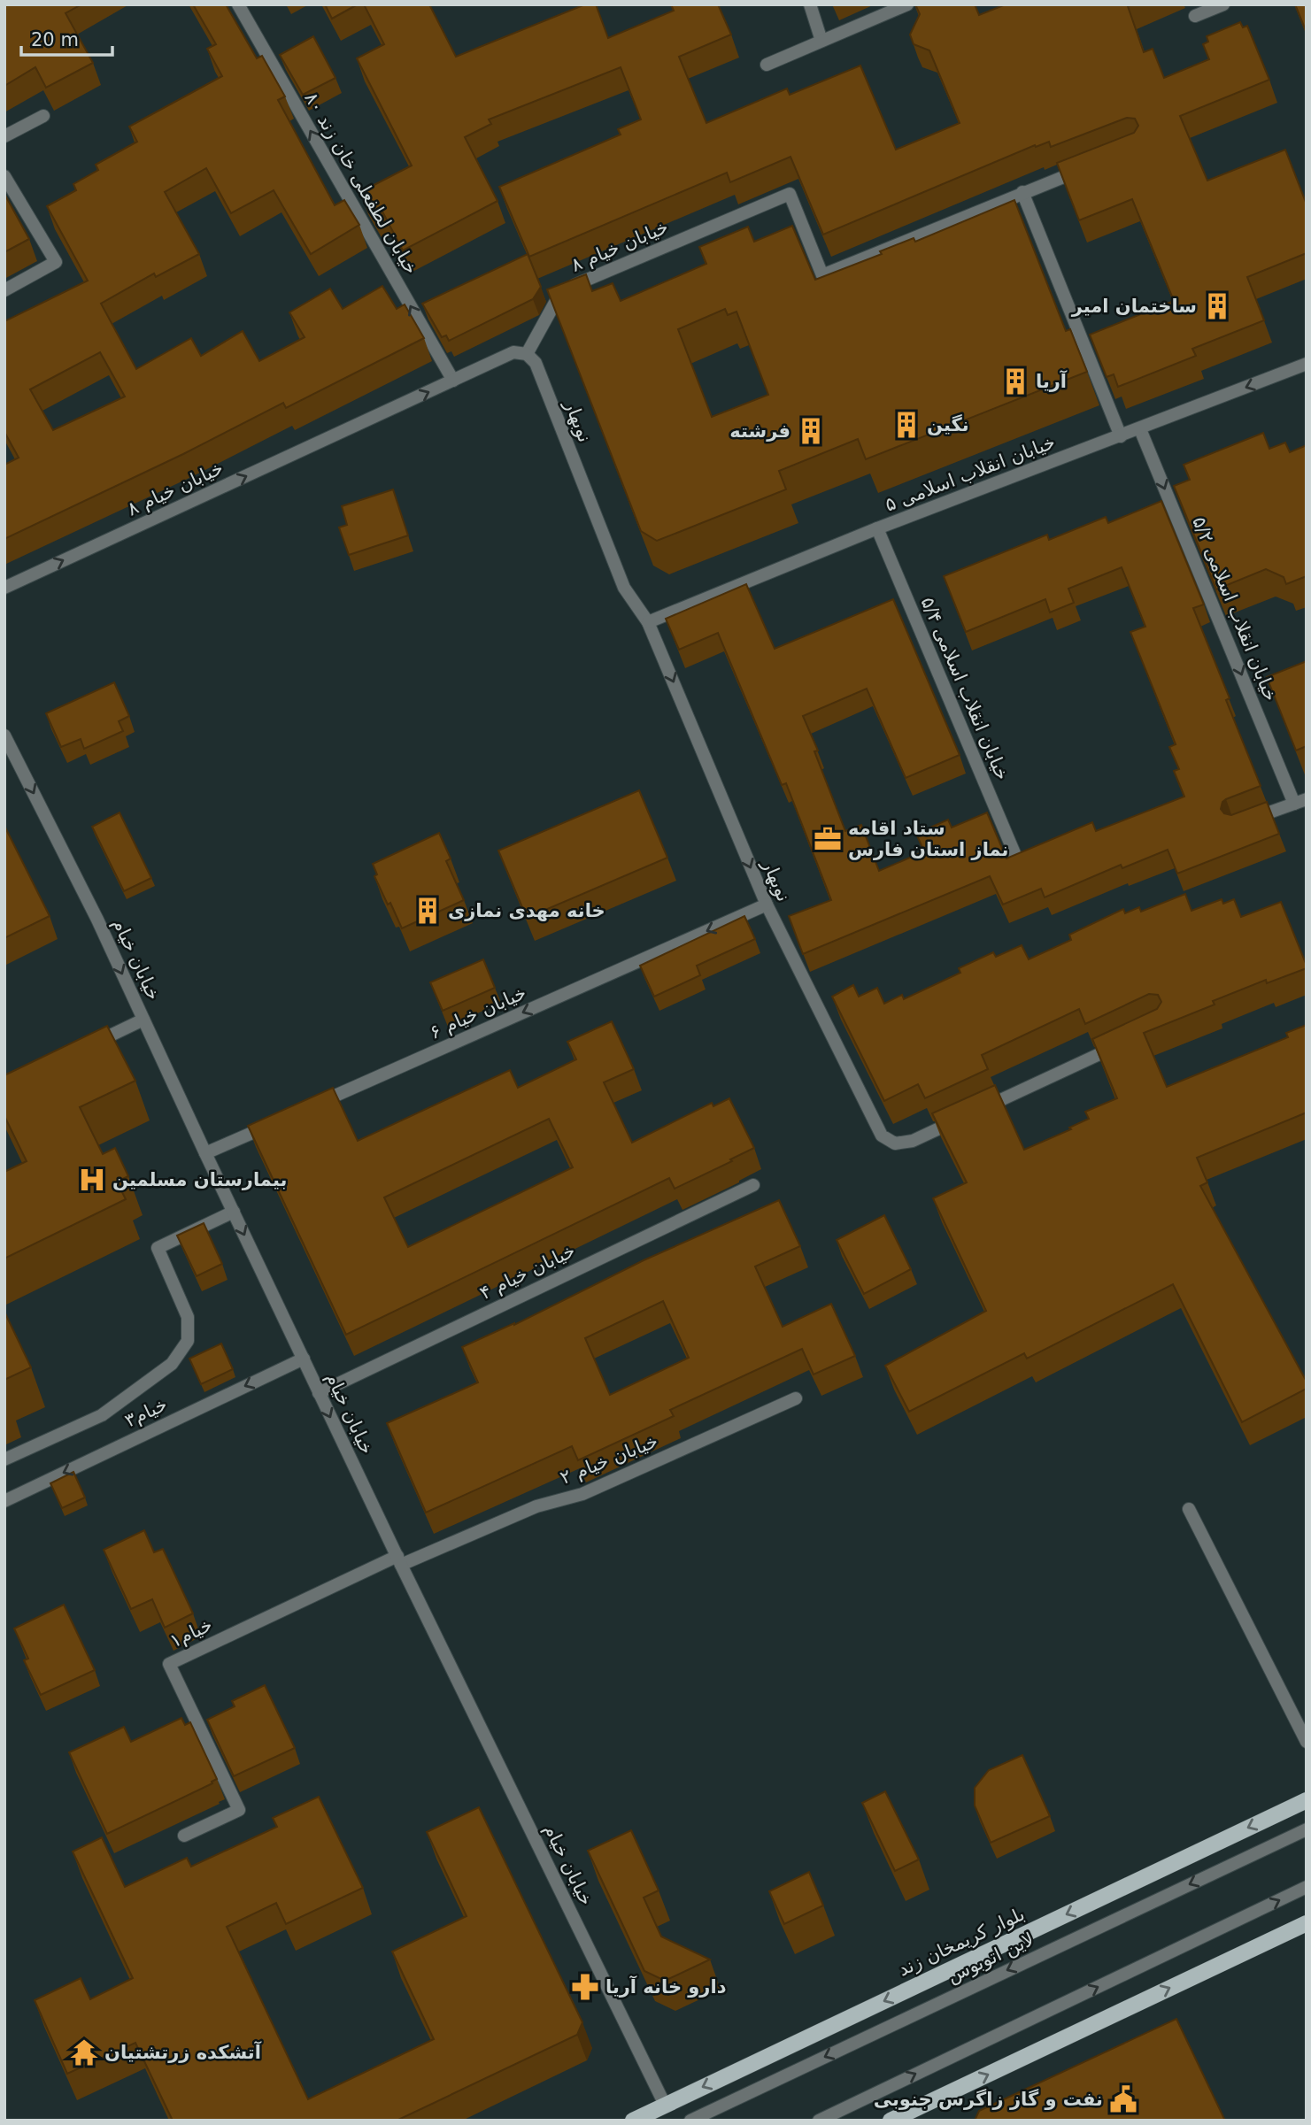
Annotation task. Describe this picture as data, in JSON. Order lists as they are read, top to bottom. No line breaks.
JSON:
{"streets":{"main road":["بلوار کریمخان زند"],"street":["خیابان لطفعلی خان زند ۸۰","خیابان خیام ۸","نوبهار","خیابان انقلاب اسلامی ۵","خیابان انقلاب اسلامی ۵/۲","خیابان انقلاب اسلامی ۵/۴","خیابان خیام","خیابان خیام ۶","خیابان خیام ۴","خیام۳","خیابان خیام ۲","۱خیام","لاین اتوبوس"]},"crossings":[["خیابان لطفعلی خان زند ۸۰","خیابان خیام ۸"],["خیابان خیام ۸","نوبهار"],["نوبهار","خیابان انقلاب اسلامی ۵"],["نوبهار","خیابان خیام ۶"],["خیابان انقلاب اسلامی ۵","خیابان انقلاب اسلامی ۵/۲"],["خیابان انقلاب اسلامی ۵","خیابان انقلاب اسلامی ۵/۴"],["خیابان خیام","خیابان خیام ۴"],["خیابان خیام","خیام۳"],["خیابان خیام","خیابان خیام ۲"],["خیابان خیام","۱خیام"],["خیابان خیام","بلوار کریمخان زند"],["خیابان خیام ۲","۱خیام"]],"one_way":["خیابان لطفعلی خان زند ۸۰","خیابان خیام ۸","خیابان انقلاب اسلامی ۵/۲","خیابان خیام","خیابان خیام ۶","خیام۳"],"places":{"building":["ساختمان امیر","آریا","نگین","فرشته","خانه مهدی نمازی"],"office":["ستاد اقامه نماز استان فارس"],"hospital":["بیمارستان مسلمین"],"pharmacy":["دارو خانه آریا"],"temple":["آتشکده زرتشتیان"],"public building":["نفت و گاز زاگرس جنوبی"]},"scale_bar":"20 m"}
